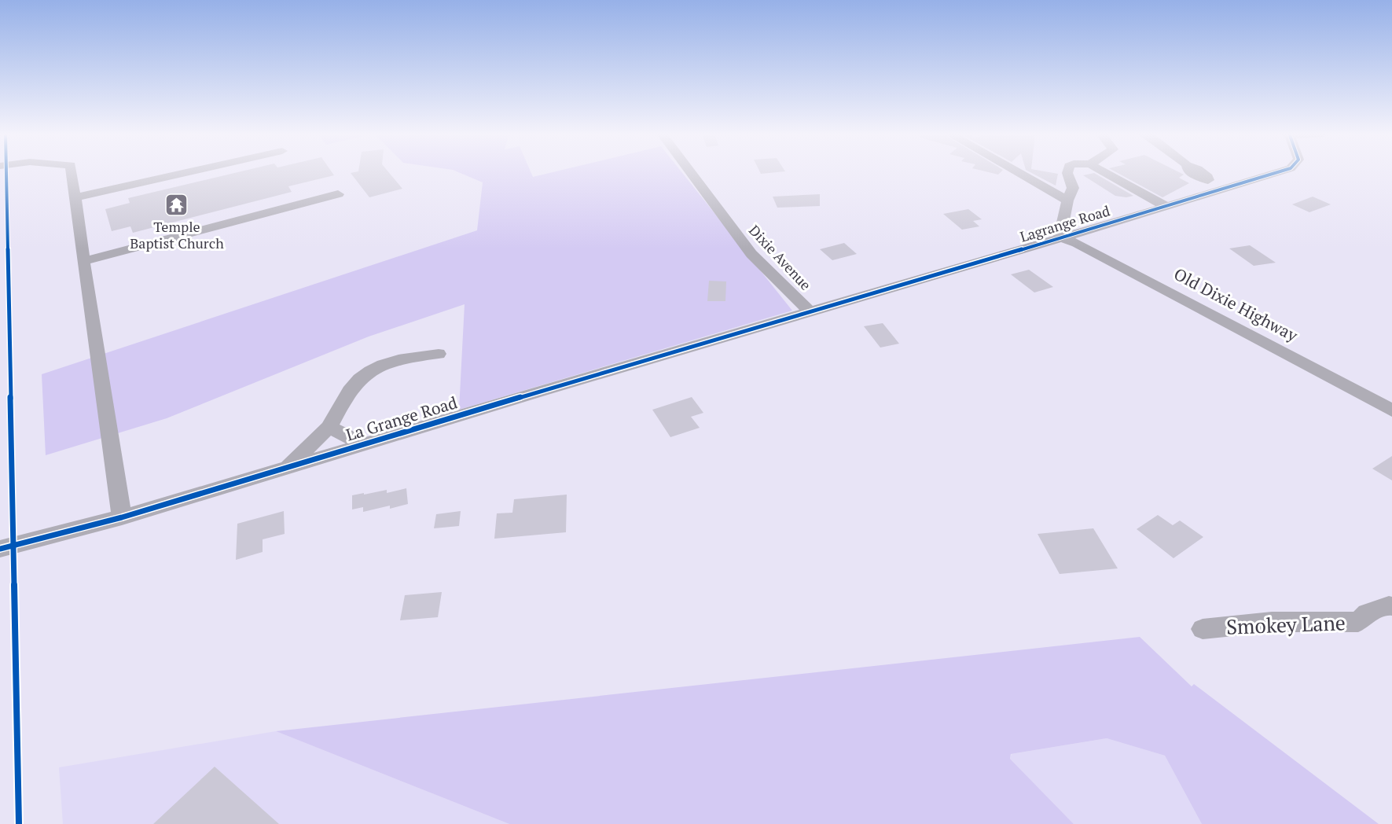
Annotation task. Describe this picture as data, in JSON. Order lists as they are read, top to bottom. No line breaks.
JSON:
{"streets":{"street":["Lagrange Road","Dixie Avenue","Old Dixie Highway","La Grange Road","Smokey Lane"]},"crossings":[["Lagrange Road","Dixie Avenue"],["Lagrange Road","Old Dixie Highway"],["Lagrange Road","La Grange Road"],["Dixie Avenue","La Grange Road"]],"places":{"temple":["Temple Baptist Church"]}}
